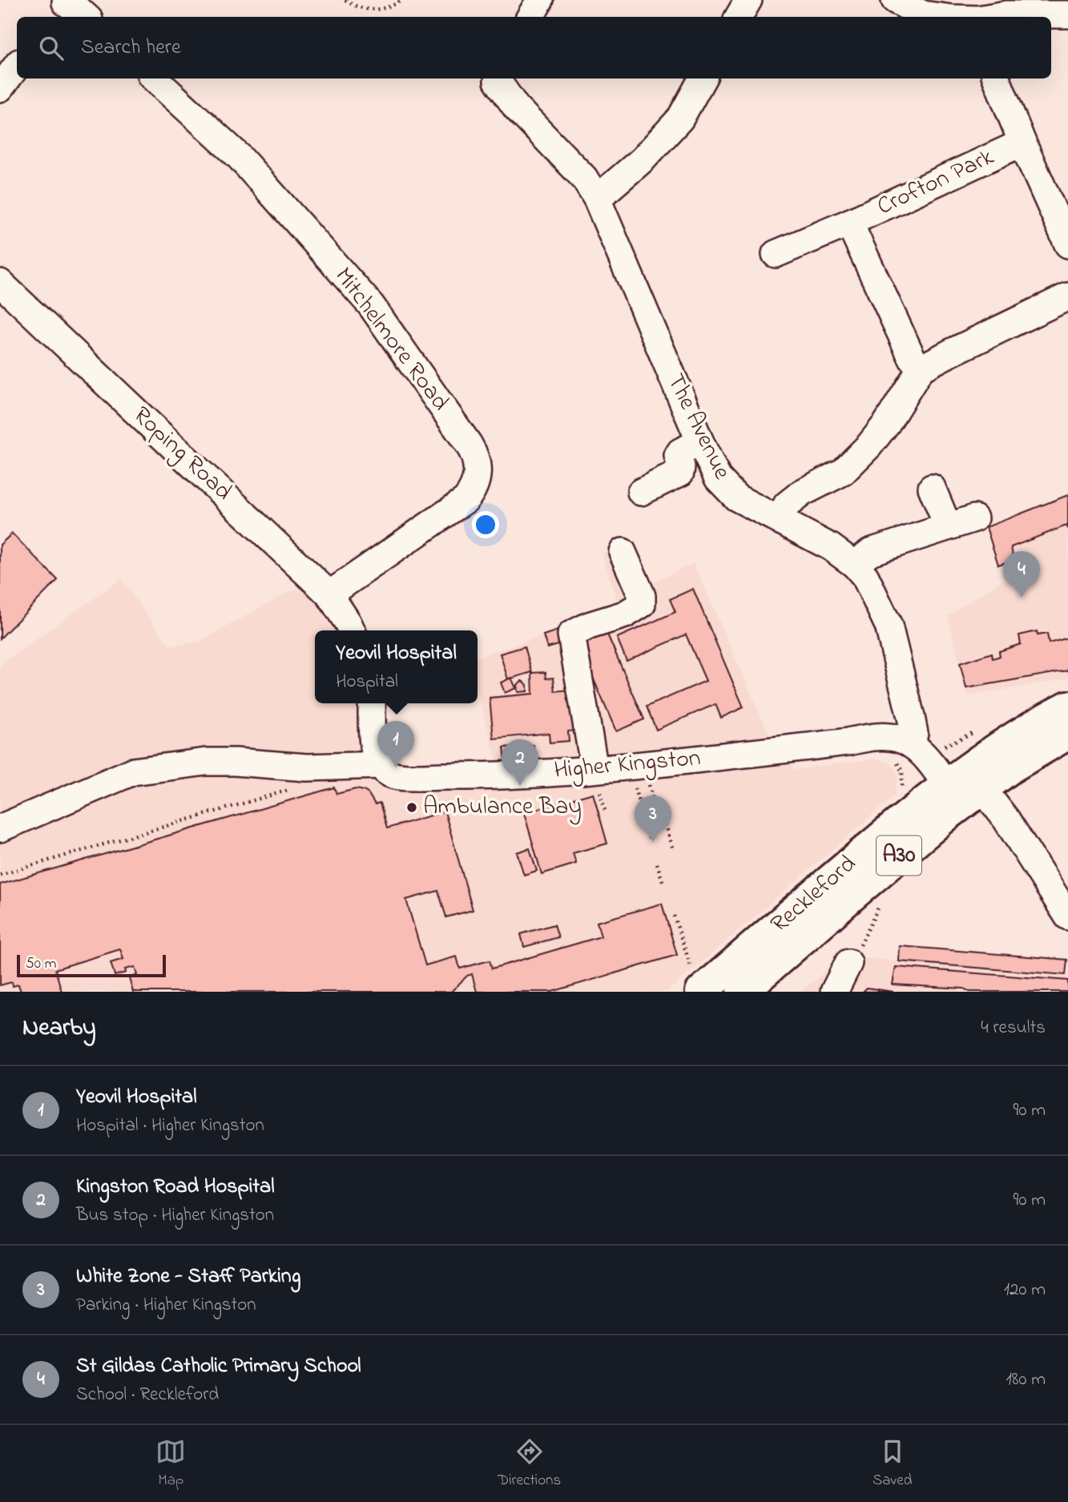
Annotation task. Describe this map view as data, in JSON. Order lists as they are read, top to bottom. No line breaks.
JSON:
{"streets":{"main road":["A30","Reckleford"],"street":["Crofton Park","Mitchelmore Road","The Avenue","Roping Road","Higher Kingston"]},"crossings":[["Mitchelmore Road","Roping Road"],["The Avenue","Higher Kingston"],["Higher Kingston","Reckleford"]],"places":["Ambulance Bay"],"scale_bar":"50 m","page":{"search":"Search here","pins":["4","1","2","3"],"popup":["Yeovil Hospital","Hospital"],"scale":"50 m","heading":["Nearby","4 results"],"list":[{"mark":"1","name":"Yeovil Hospital","note":"Hospital · Higher Kingston","value":"90 m"},{"mark":"2","name":"Kingston Road Hospital","note":"Bus stop · Higher Kingston","value":"90 m"},{"mark":"3","name":"White Zone - Staff Parking","note":"Parking · Higher Kingston","value":"120 m"},{"mark":"4","name":"St Gildas Catholic Primary School","note":"School · Reckleford","value":"180 m"}],"nav":["Map","Directions","Saved"]}}
